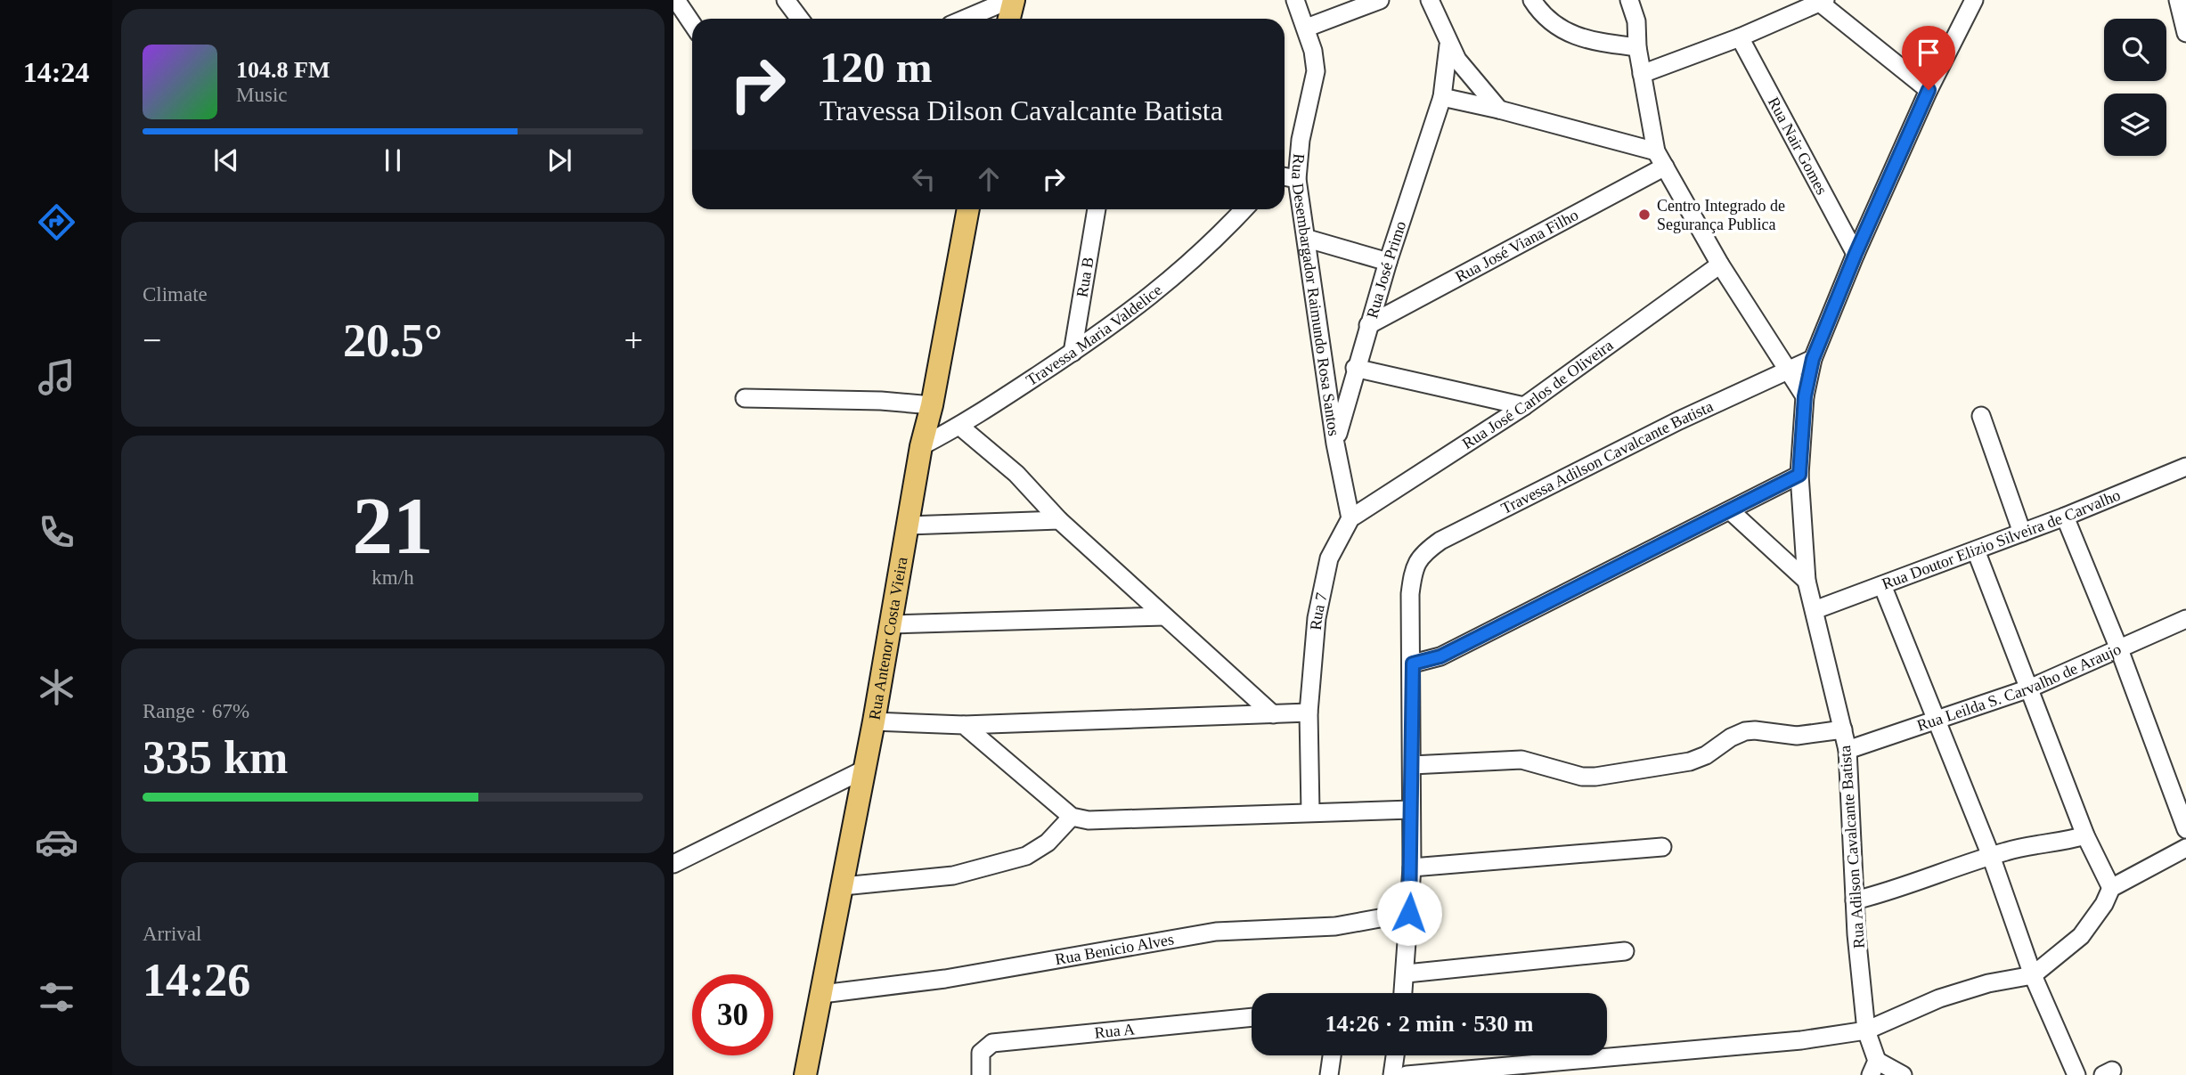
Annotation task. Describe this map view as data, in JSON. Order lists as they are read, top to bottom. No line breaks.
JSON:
{"streets":{"main road":["Rua Antenor Costa Vieira"],"street":["Rua Nair Gomes","Rua José Viana Filho","Rua José Primo","Rua B","Rua Desembargador Raimundo Rosa Santos","Travessa Maria Valdelice","Rua José Carlos de Oliveira","Travessa Adilson Cavalcante Batista","Rua Doutor Elizio Silveira de Carvalho","Rua 7","Rua Leilda S. Carvalho de Araujo","Rua Adilson Cavalcante Batista","Rua Benicio Alves","Rua A"]},"crossings":[["Rua Nair Gomes","Rua Adilson Cavalcante Batista"],["Rua José Viana Filho","Rua José Primo"],["Rua José Primo","Rua Desembargador Raimundo Rosa Santos"],["Rua B","Travessa Maria Valdelice"],["Rua Desembargador Raimundo Rosa Santos","Rua José Carlos de Oliveira"],["Rua Desembargador Raimundo Rosa Santos","Rua 7"],["Travessa Maria Valdelice","Rua Antenor Costa Vieira"],["Rua José Carlos de Oliveira","Rua 7"],["Travessa Adilson Cavalcante Batista","Rua Adilson Cavalcante Batista"],["Rua Doutor Elizio Silveira de Carvalho","Rua Adilson Cavalcante Batista"],["Rua Antenor Costa Vieira","Rua Benicio Alves"],["Rua Leilda S. Carvalho de Araujo","Rua Adilson Cavalcante Batista"]],"places":["Centro Integrado de Segurança Publica"],"page":{"tabs":"14:24","turn":["120 m","Travessa Dilson Cavalcante Batista"],"song":["104.8 FM","Music"],"tile":["Climate",["21","km/h"],["Range · 67%","335 km"],["Arrival","14:26"]],"heat":["−","20.5°","+"],"limit":"30","trip":"14:26 · 2 min · 530 m"}}
